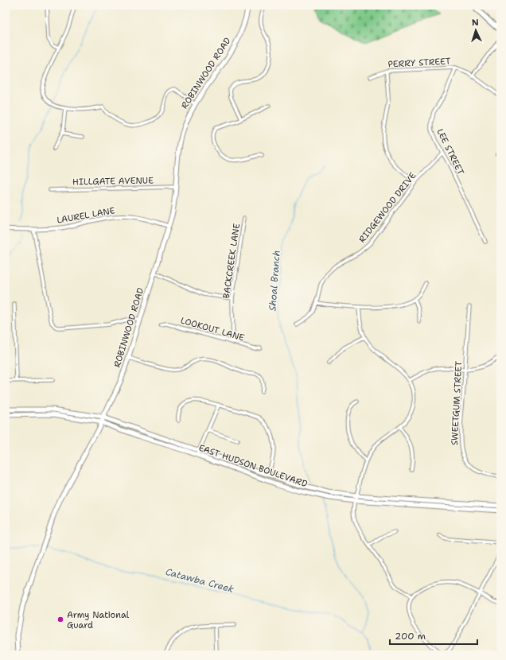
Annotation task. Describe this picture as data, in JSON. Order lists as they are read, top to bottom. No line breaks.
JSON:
{"streets":{"main road":["ROBINWOOD ROAD","EAST HUDSON BOULEVARD"],"street":["PERRY STREET","LEE STREET","HILLGATE AVENUE","RIDGEWOOD DRIVE","LAUREL LANE","BACKCREEK LANE","LOOKOUT LANE","SWEETGUM STREET"]},"crossings":[["PERRY STREET","LEE STREET"],["ROBINWOOD ROAD","HILLGATE AVENUE"],["ROBINWOOD ROAD","LAUREL LANE"],["ROBINWOOD ROAD","EAST HUDSON BOULEVARD"],["LEE STREET","RIDGEWOOD DRIVE"],["BACKCREEK LANE","LOOKOUT LANE"]],"water":["Shoal Branch","Catawba Creek"],"places":["Army National Guard"],"scale_bar":"200 m","north":"top"}
